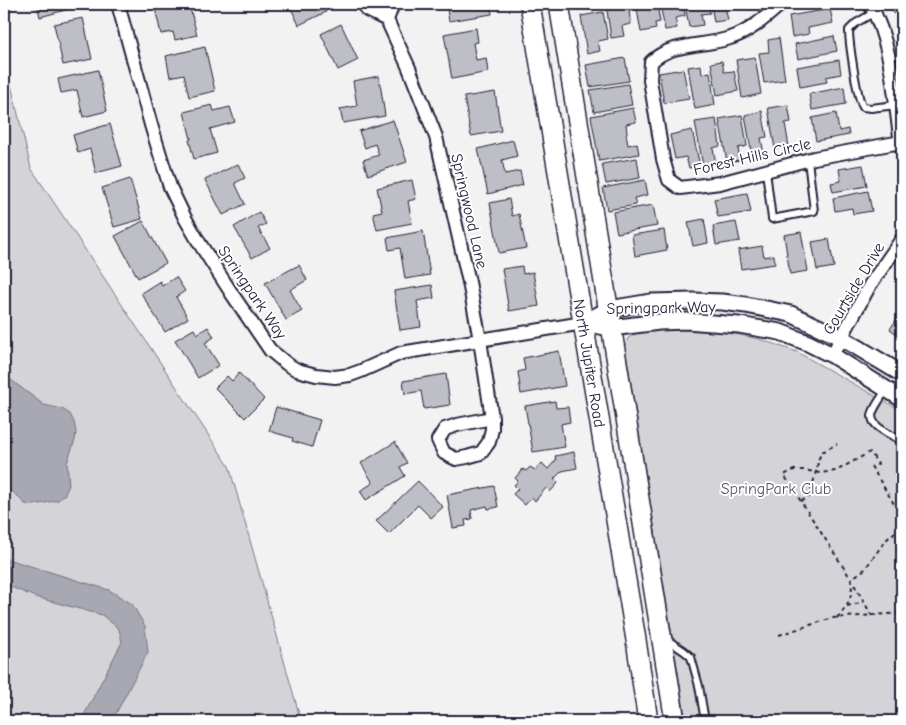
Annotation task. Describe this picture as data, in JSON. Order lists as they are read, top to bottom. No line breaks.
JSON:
{"streets":{"main road":["North Jupiter Road"],"street":["Forest Hills Circle","Springwood Lane","Courtside Drive","Springpark Way"]},"crossings":[["Springwood Lane","Springpark Way"],["Courtside Drive","Springpark Way"],["Springpark Way","North Jupiter Road"]],"parks":["SpringPark Club"]}
